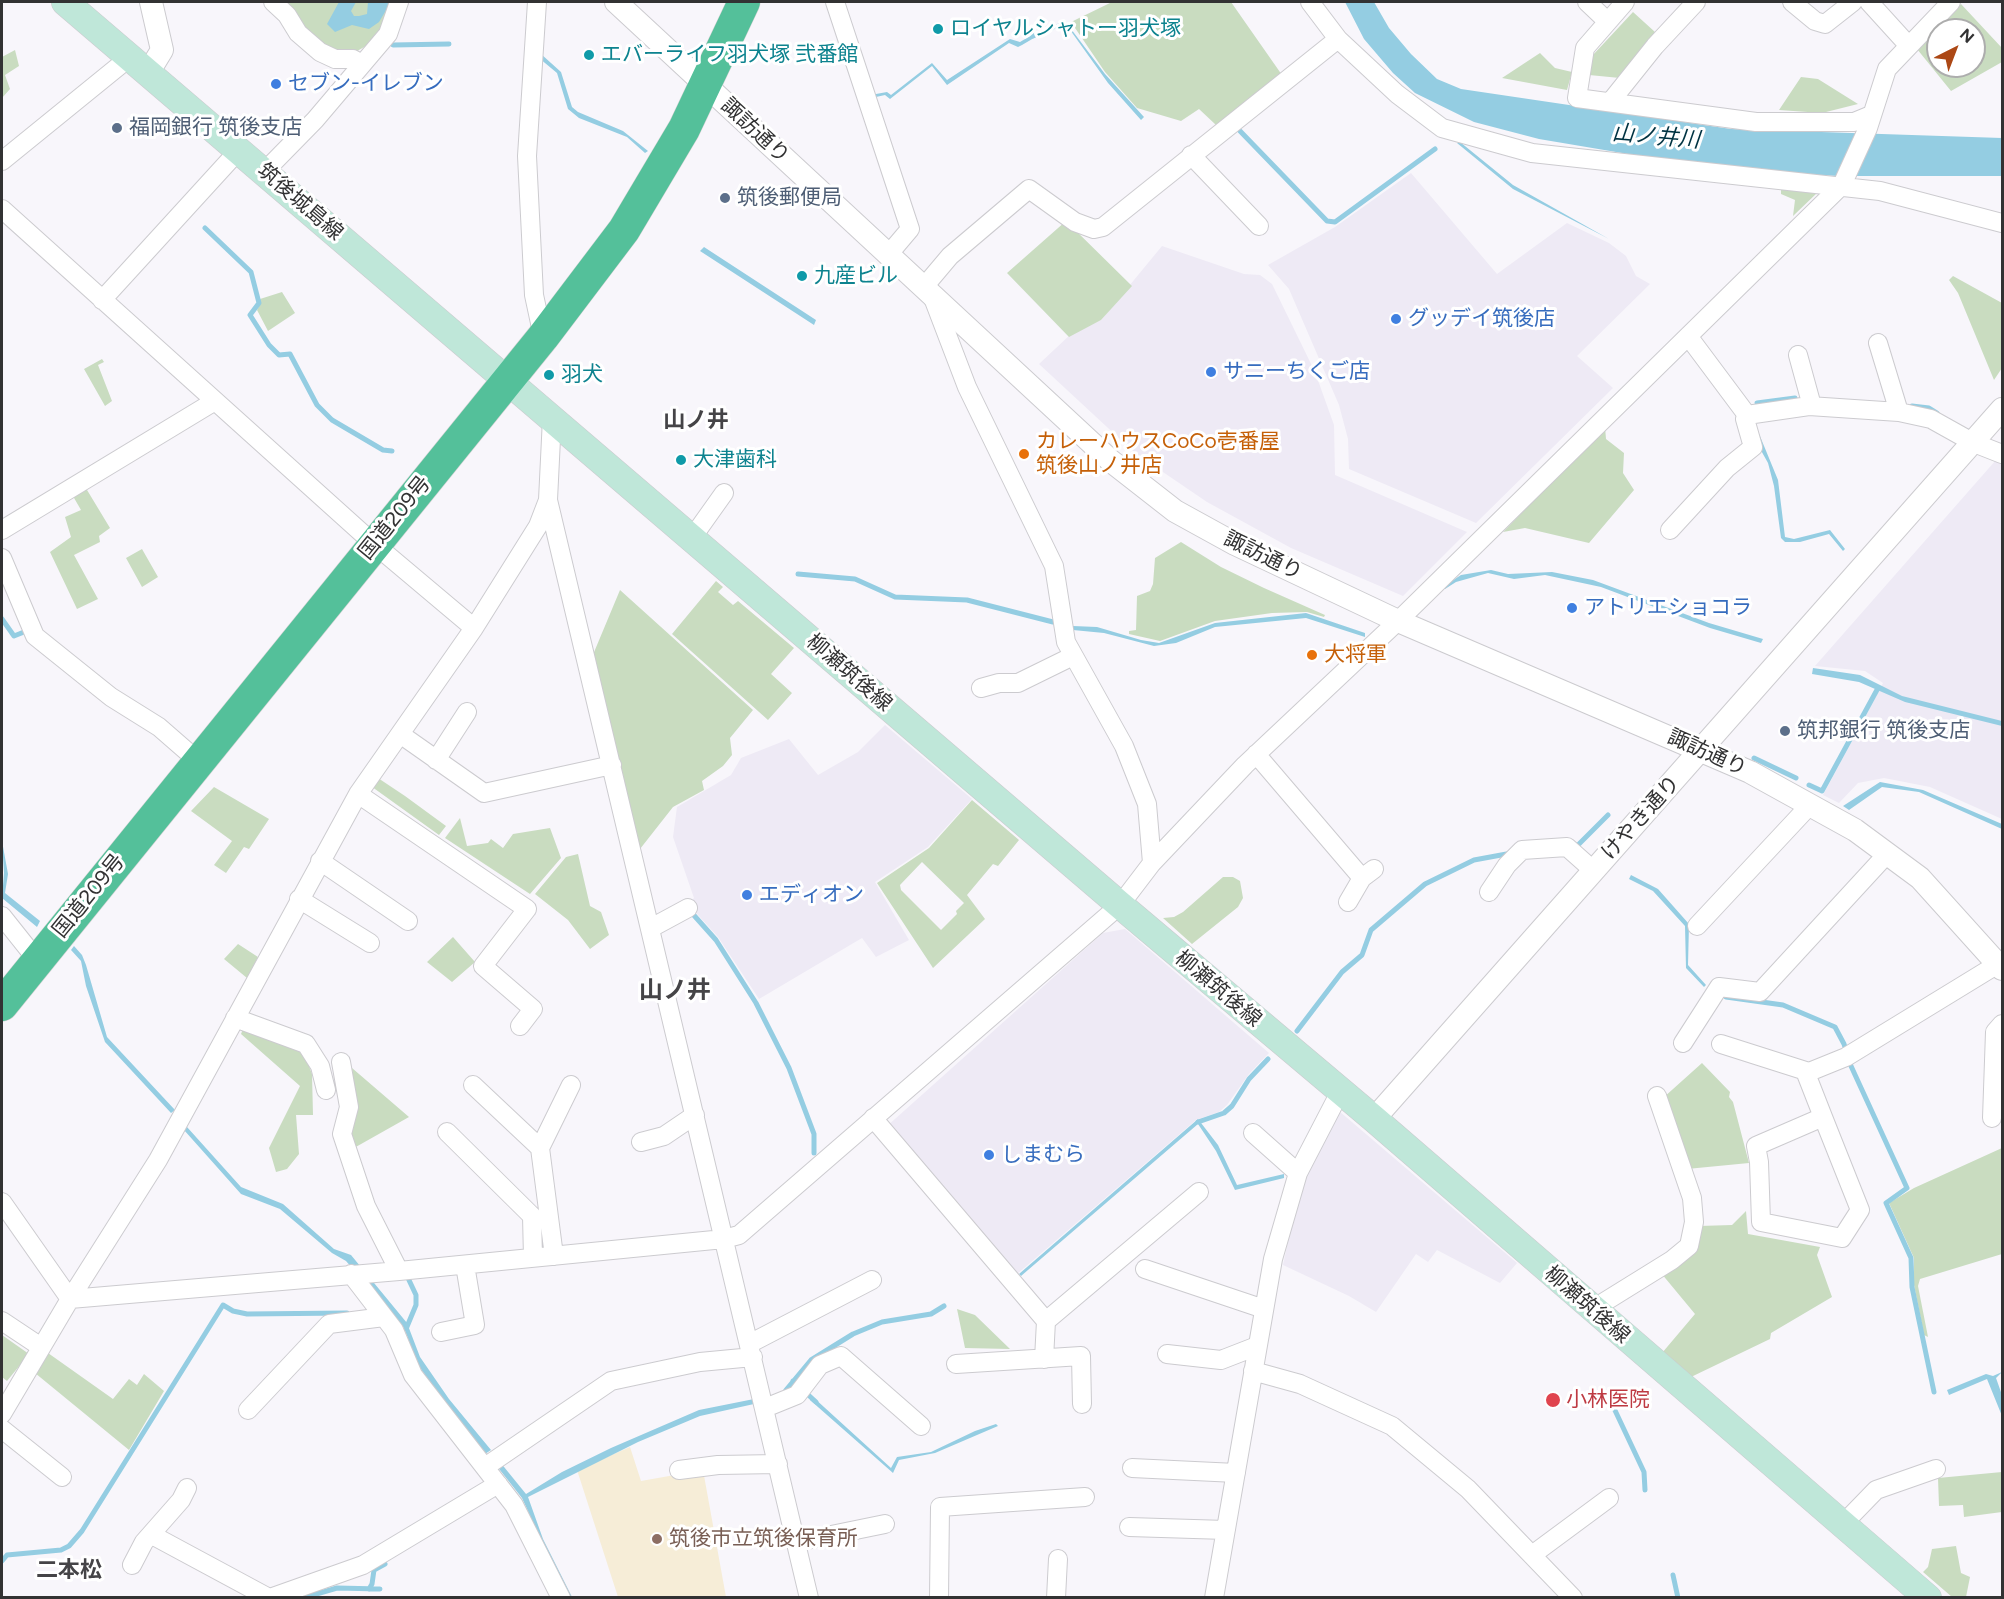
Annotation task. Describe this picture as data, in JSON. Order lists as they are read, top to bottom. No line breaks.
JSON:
{"streets":{"highway":["国道209号"],"main road":["筑後城島線","柳瀬筑後線"],"street":["諏訪通り","けやき通り"]},"crossings":[["諏訪通り","国道209号"],["諏訪通り","けやき通り"],["筑後城島線","国道209号"],["筑後城島線","柳瀬筑後線"],["国道209号","柳瀬筑後線"],["柳瀬筑後線","けやき通り"]],"districts":["山ノ井","山ノ井","二本松"],"water":["山ノ井川"],"places":["ロイヤルシャトー羽犬塚","エバーライフ羽犬塚 弐番館","セブン-イレブン","福岡銀行 筑後支店","筑後郵便局","九産ビル","グッデイ筑後店","サニーちくご店","羽犬","カレーハウスCoCo壱番屋 筑後山ノ井店","大津歯科","アトリエショコラ","大将軍","筑邦銀行 筑後支店","エディオン","しまむら","小林医院","筑後市立筑後保育所"],"north":"top right"}
